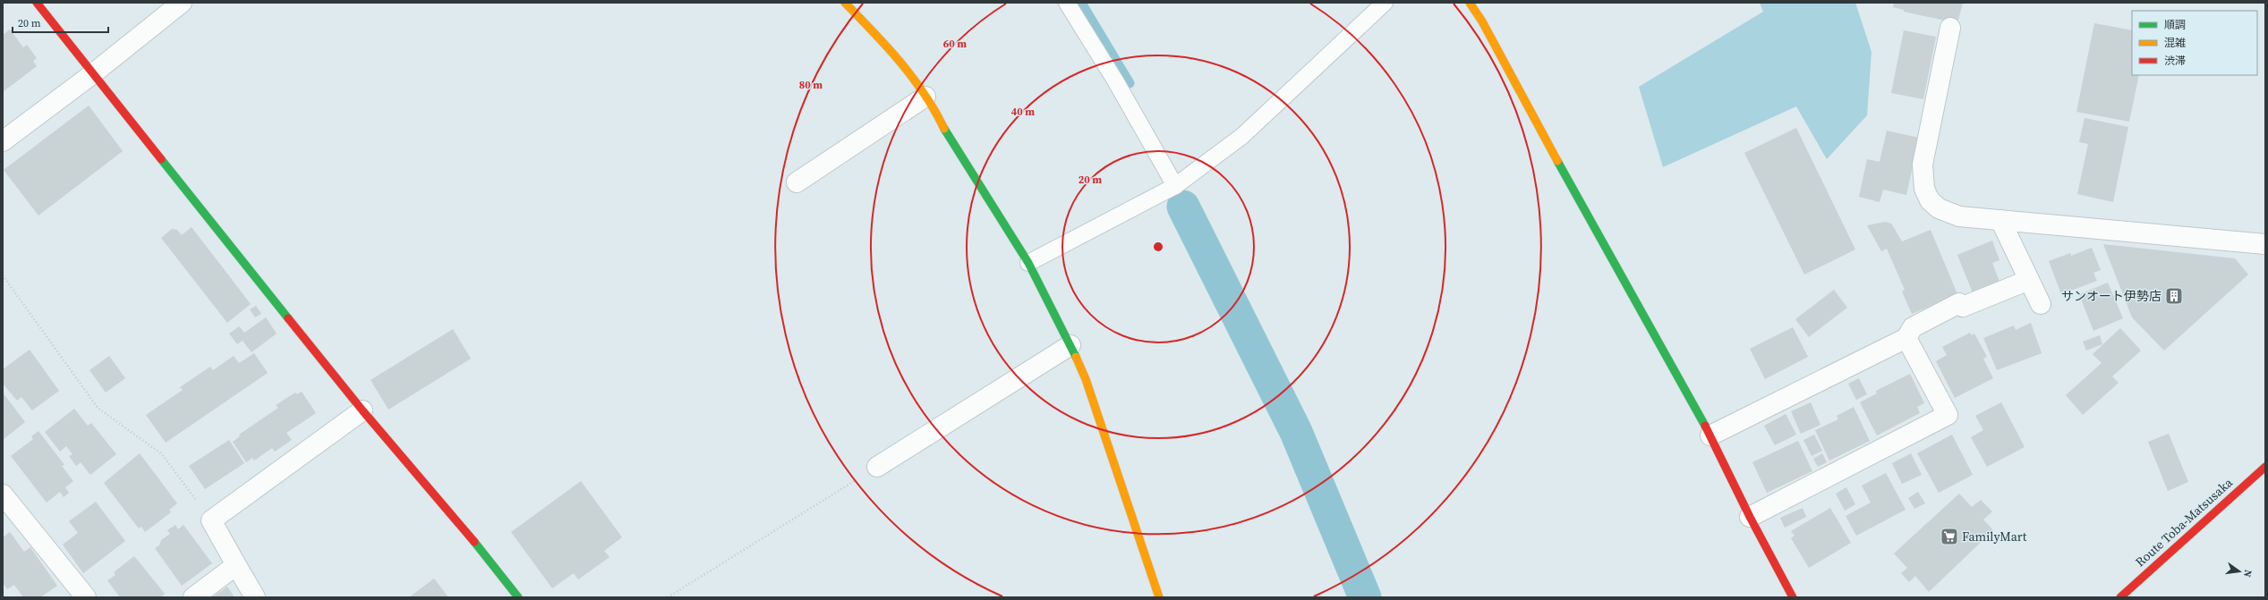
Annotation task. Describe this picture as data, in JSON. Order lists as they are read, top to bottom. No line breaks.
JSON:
{"streets":{"street":["Route Toba-Matsusaka"]},"places":{"building":["サンオート伊勢店"],"supermarket":["FamilyMart"]},"legend":["順調","混雑","渋滞"],"scale_bar":"20 m","north":"right","rings":["60 m","80 m","40 m","20 m"]}
